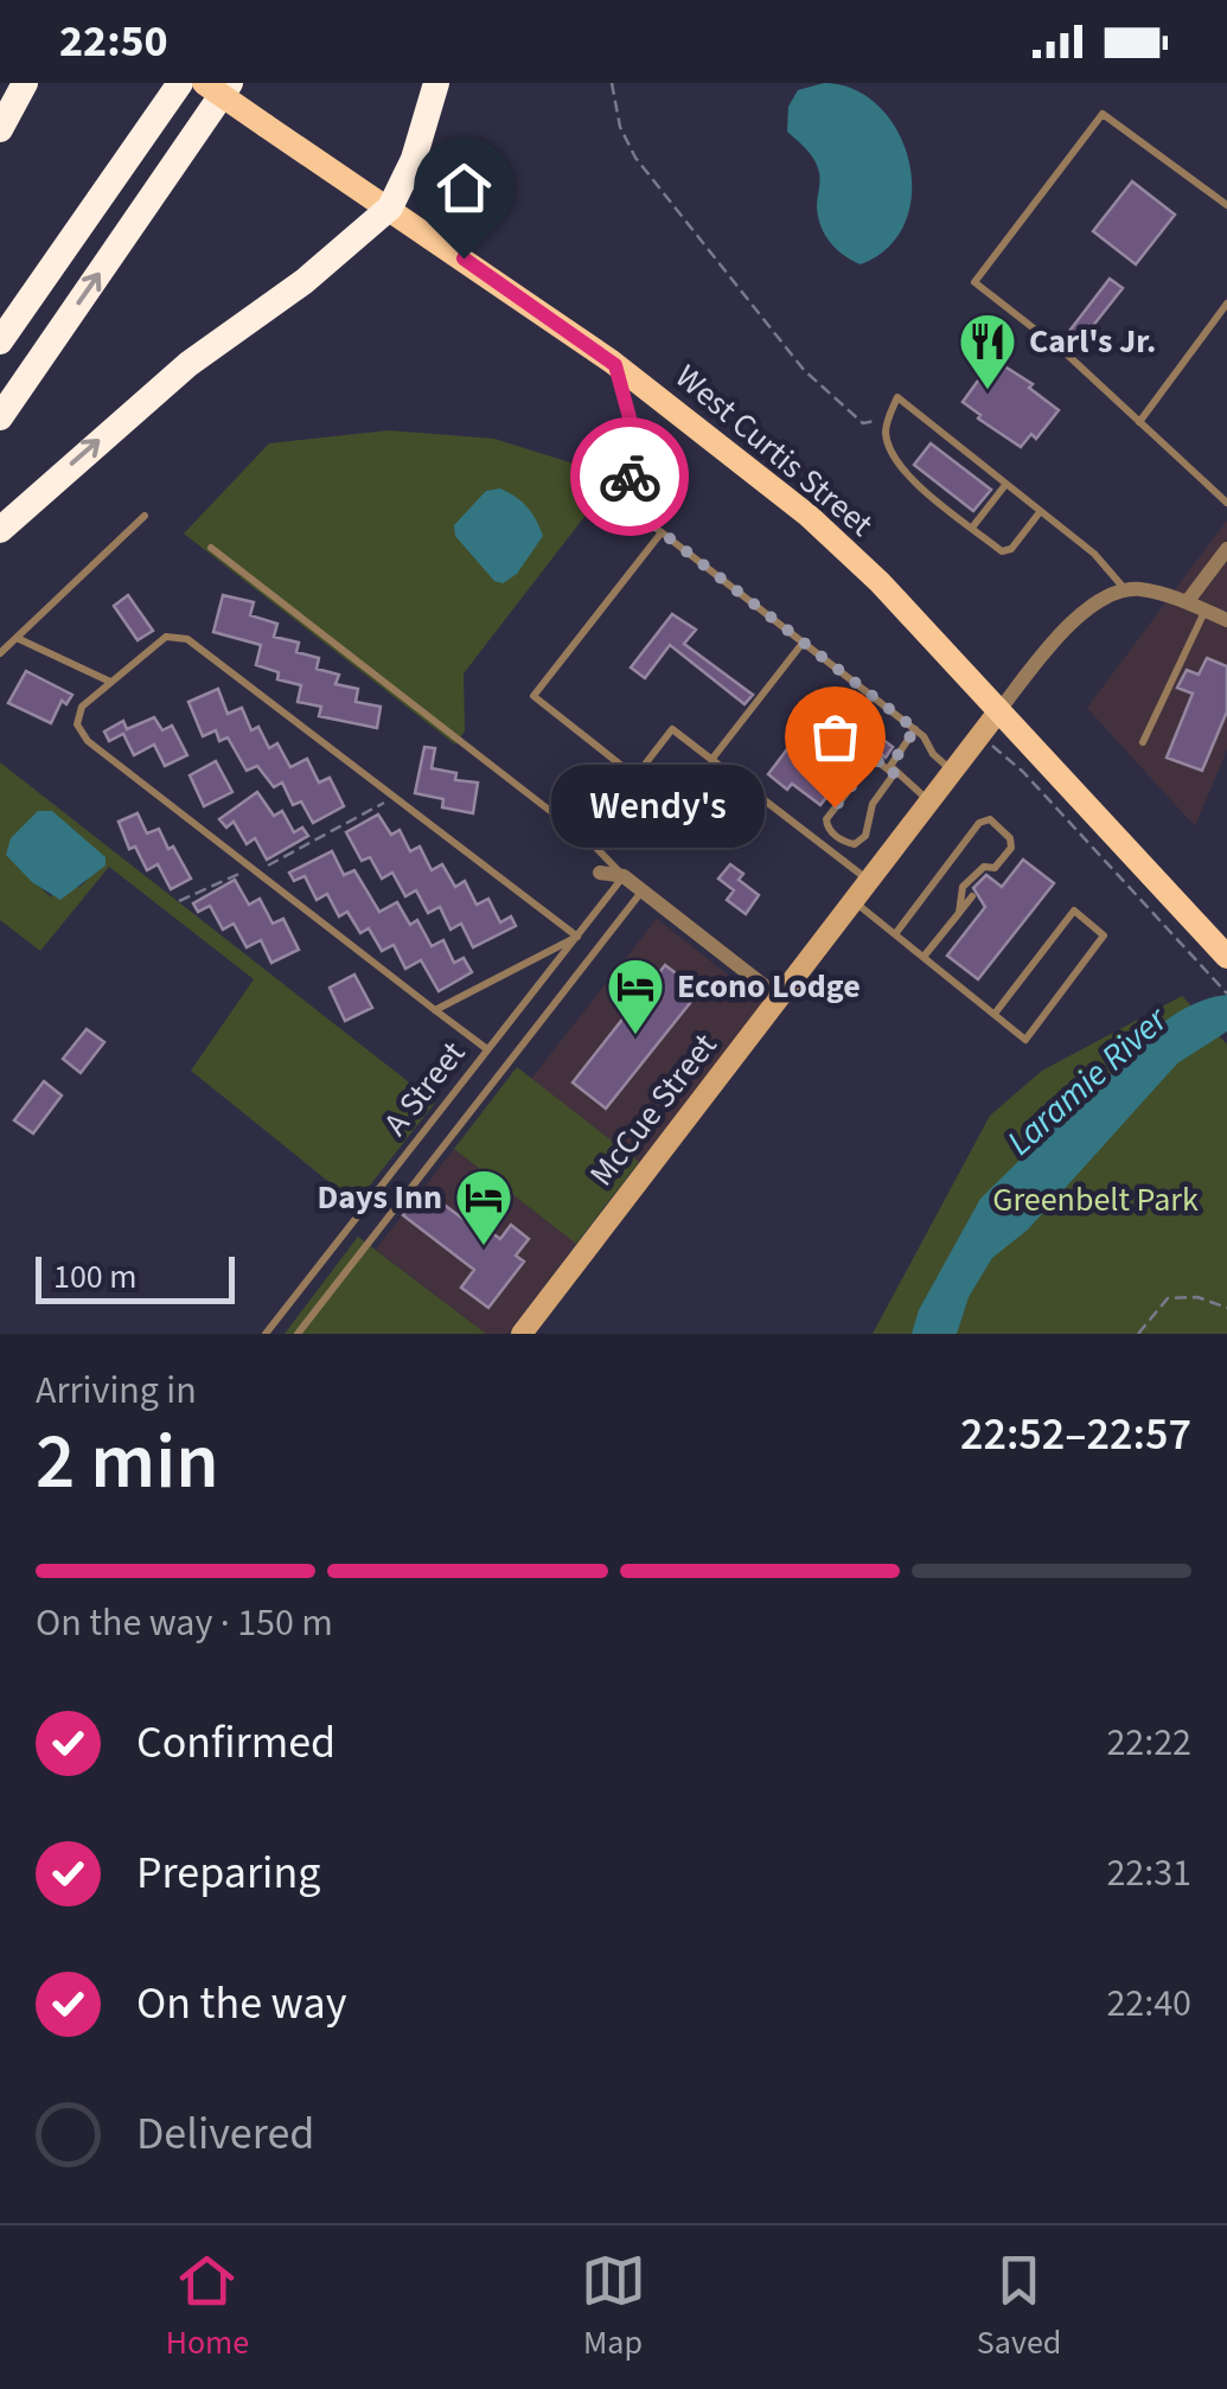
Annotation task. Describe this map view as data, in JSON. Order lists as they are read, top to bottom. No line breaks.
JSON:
{"streets":{"main road":["West Curtis Street","McCue Street"],"lane":["A Street"]},"crossings":[["West Curtis Street","McCue Street"]],"water":["Laramie River"],"parks":["Greenbelt Park"],"places":{"restaurant":["Carl's Jr."],"other":["Wendy's"],"hotel":["Econo Lodge","Days Inn"]},"scale_bar":"100 m","page":{"status":"22:50","bubble":"Wendy's","scale":"100 m","heading":["2 min","Arriving in","22:52–22:57"],"bar":"On the way · 150 m","list":[["Confirmed","22:22"],["Preparing","22:31"],["On the way","22:40"],"Delivered"],"tabs":["Home","Map","Saved"]}}
